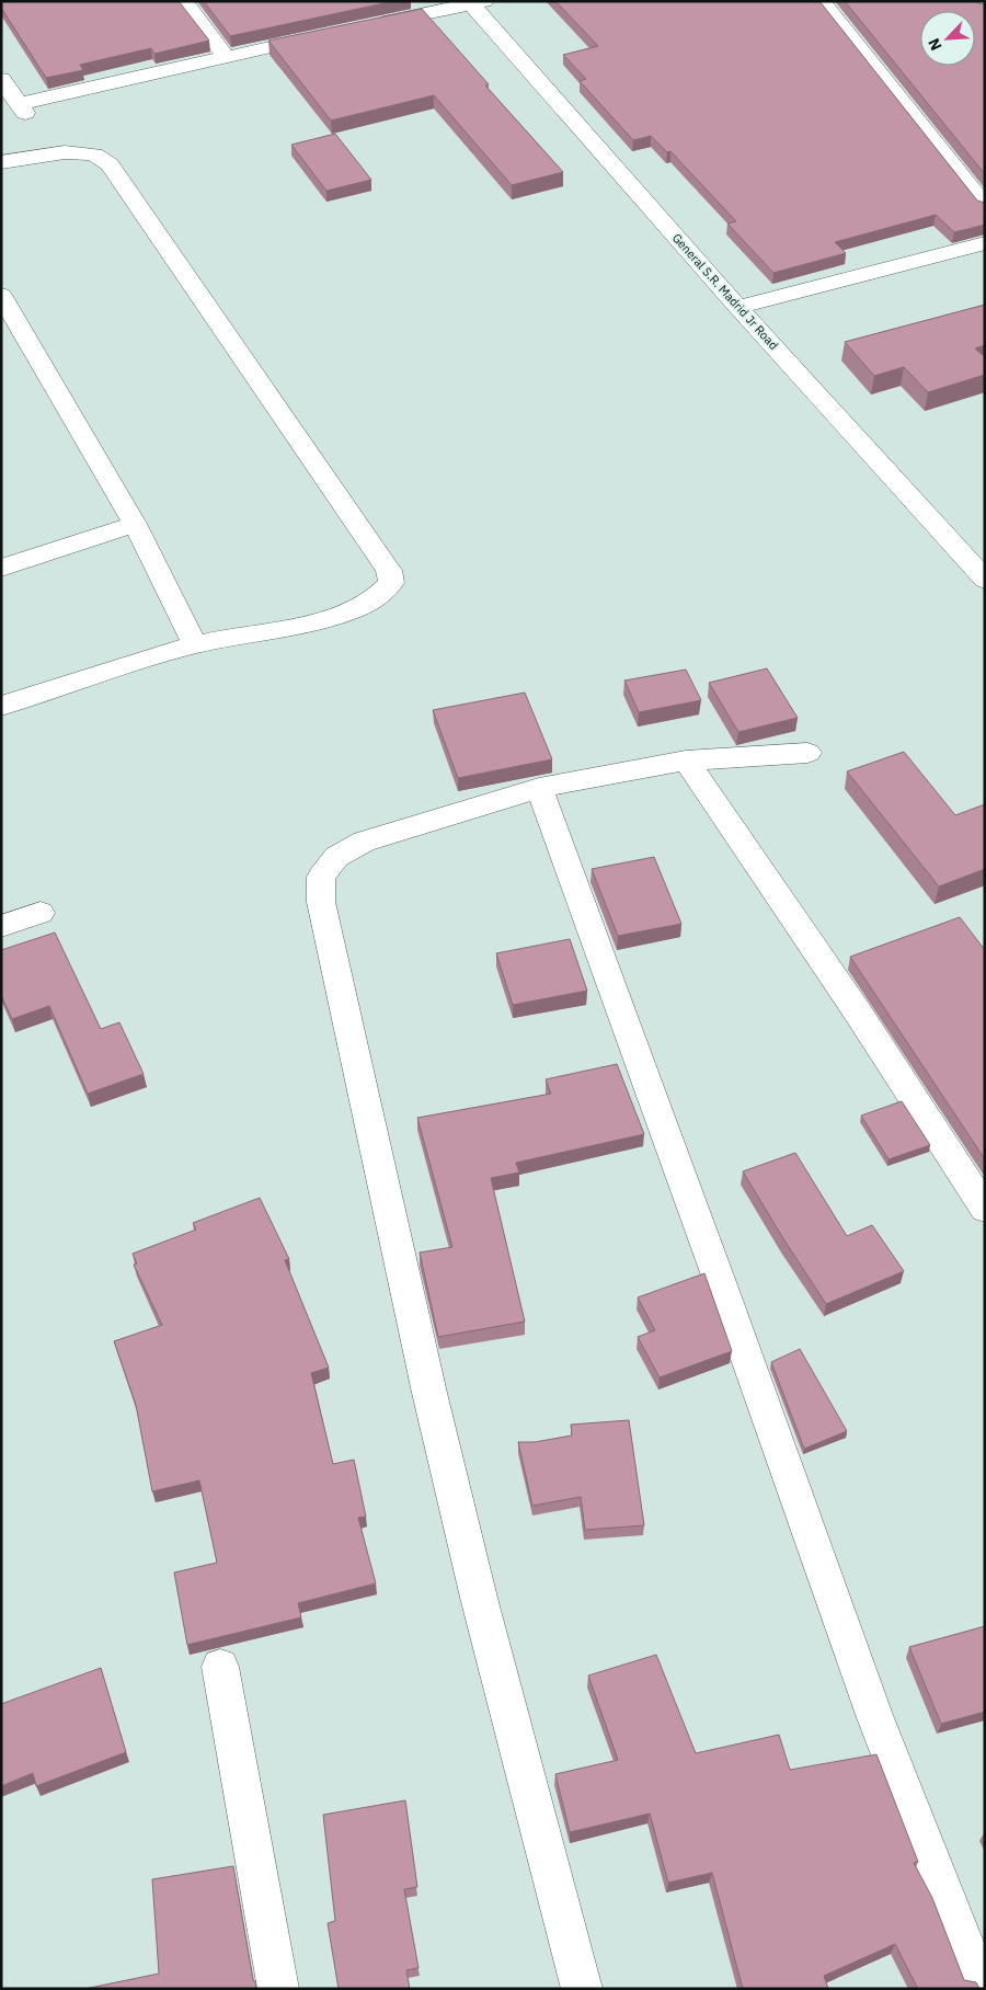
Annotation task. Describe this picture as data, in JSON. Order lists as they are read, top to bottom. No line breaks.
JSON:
{"streets":{"street":["General S.R. Madrid Jr Road"]},"north":"bottom left"}
